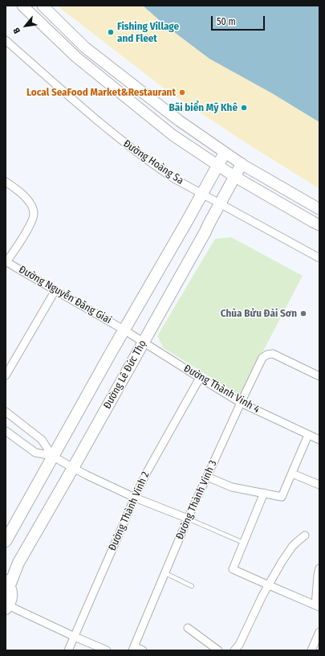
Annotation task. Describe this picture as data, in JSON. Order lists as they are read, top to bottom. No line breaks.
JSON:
{"streets":{"main road":["Đường Lê Đức Thọ"],"street":["Đường Hoàng Sa","Đường Nguyễn Đăng Giai","Đường Thành Vinh 4","Đường Thành Vinh 3","Đường Thành Vinh 2"]},"crossings":[["Đường Hoàng Sa","Đường Lê Đức Thọ"],["Đường Nguyễn Đăng Giai","Đường Lê Đức Thọ"],["Đường Nguyễn Đăng Giai","Đường Thành Vinh 4"],["Đường Lê Đức Thọ","Đường Thành Vinh 4"],["Đường Thành Vinh 4","Đường Thành Vinh 3"],["Đường Thành Vinh 4","Đường Thành Vinh 2"]],"places":["Fishing Village and Fleet","Local SeaFood Market&Restaurant","Bãi biển Mỹ Khê","Chùa Bửu Đài Sơn"],"scale_bar":"50 m","north":"bottom left"}
